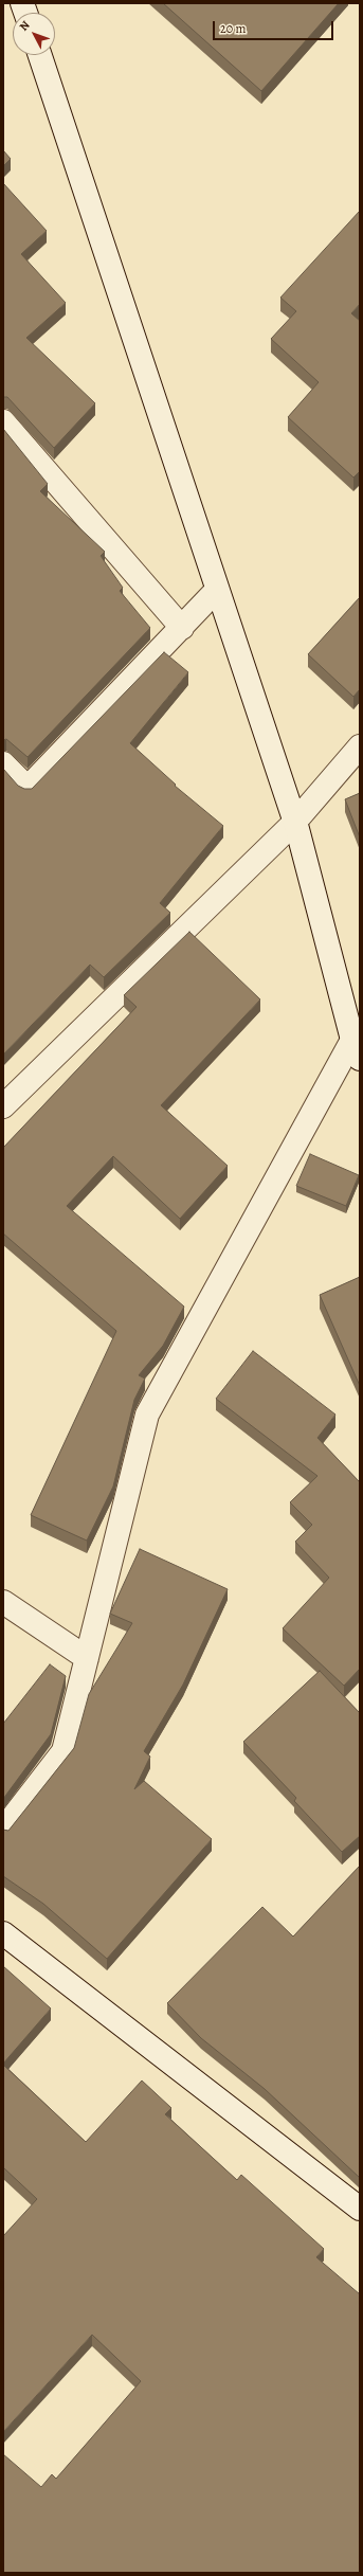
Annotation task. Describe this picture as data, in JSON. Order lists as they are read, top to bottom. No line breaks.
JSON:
{"scale_bar":"20 m","north":"top left"}
